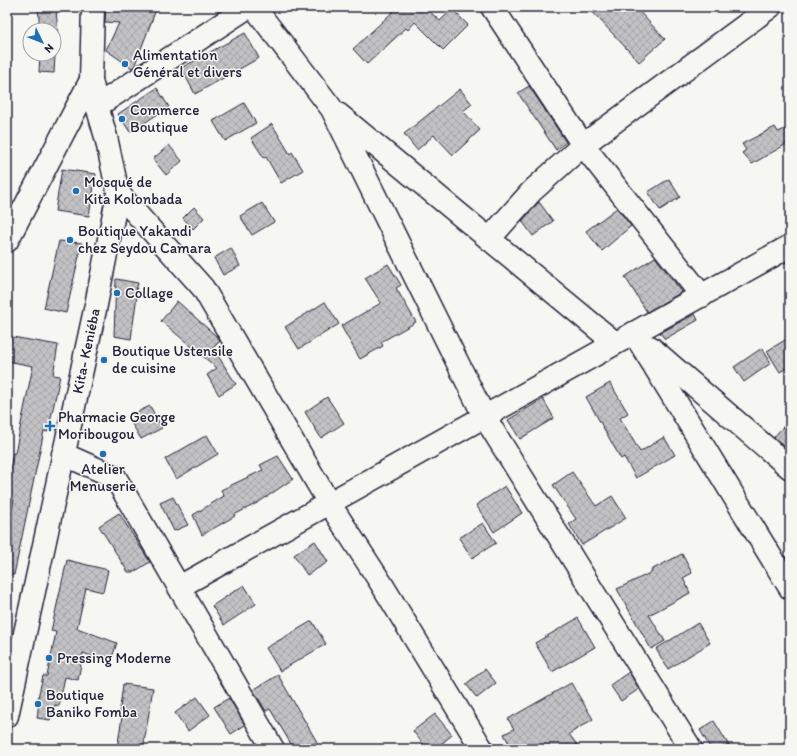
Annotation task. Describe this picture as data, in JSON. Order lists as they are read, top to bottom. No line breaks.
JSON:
{"streets":{"street":["Kita- Keniéba"]},"places":{"other":["Alimentation Général et divers","Commerce Boutique","Mosqué de Kita Kolonbada","Boutique Yakandi chez Seydou Camara","Collage","Boutique Ustensile de cuisine","Atelier Menuserie","Pressing Moderne","Boutique Baniko Fomba"],"health":["Pharmacie George Moribougou"]},"north":"bottom right"}
